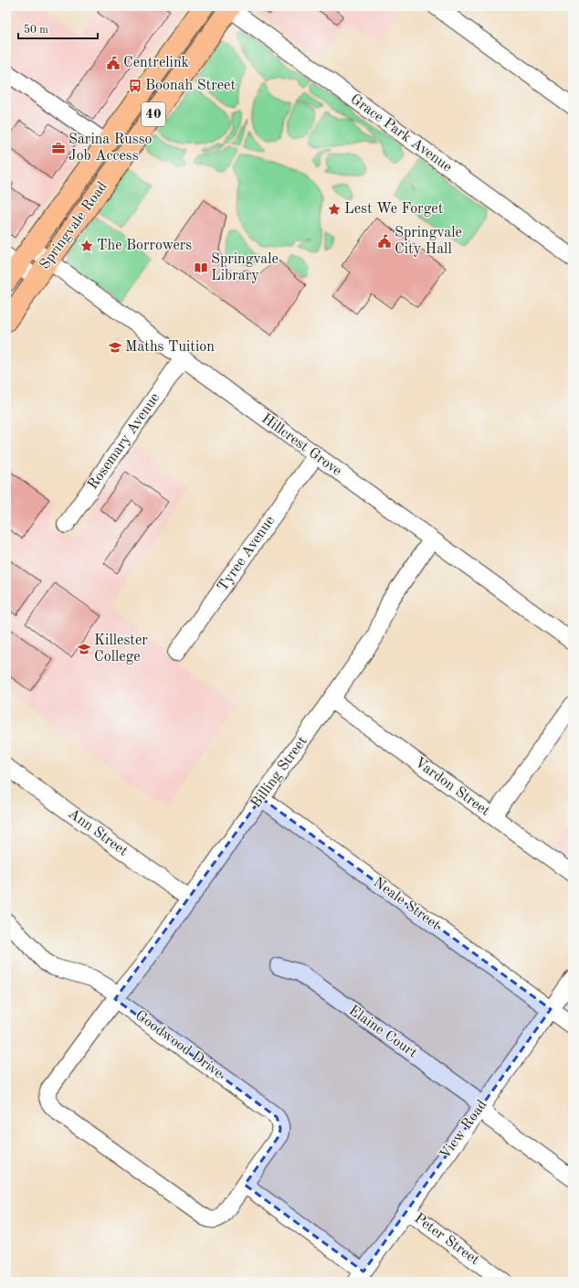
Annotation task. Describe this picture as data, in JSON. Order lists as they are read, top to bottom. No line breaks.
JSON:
{"streets":{"highway":["40","Springvale Road"],"street":["Grace Park Avenue","Rosemary Avenue","Hillcrest Grove","Tyree Avenue","Billing Street","Vardon Street","Ann Street","Neale Street","Elaine Court","Goodwood Drive","View Road","Peter Street"]},"crossings":[["Grace Park Avenue","Springvale Road"],["Springvale Road","Hillcrest Grove"],["Rosemary Avenue","Hillcrest Grove"],["Hillcrest Grove","Tyree Avenue"],["Hillcrest Grove","Billing Street"],["Billing Street","Vardon Street"],["Billing Street","Ann Street"],["Billing Street","Neale Street"],["Billing Street","Goodwood Drive"],["Neale Street","View Road"],["Elaine Court","View Road"],["View Road","Peter Street"]],"places":{"public building":["Centrelink","Springvale City Hall"],"bus stop":["Boonah Street"],"office":["Sarina Russo Job Access"],"place":["Lest We Forget","The Borrowers"],"library":["Springvale Library"],"school or university":["Maths Tuition","Killester College"]},"scale_bar":"50 m"}
